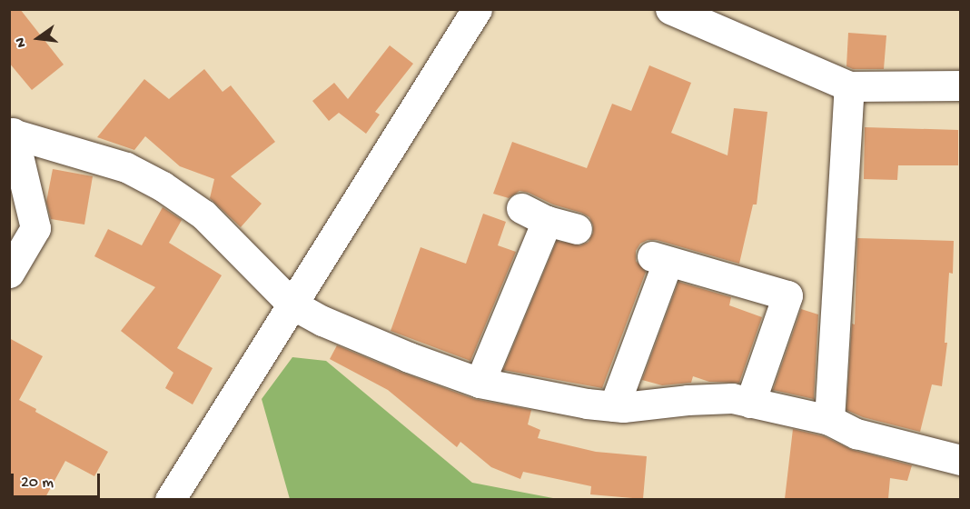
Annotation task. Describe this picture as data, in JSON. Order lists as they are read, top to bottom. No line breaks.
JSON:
{"scale_bar":"20 m","north":"left"}
